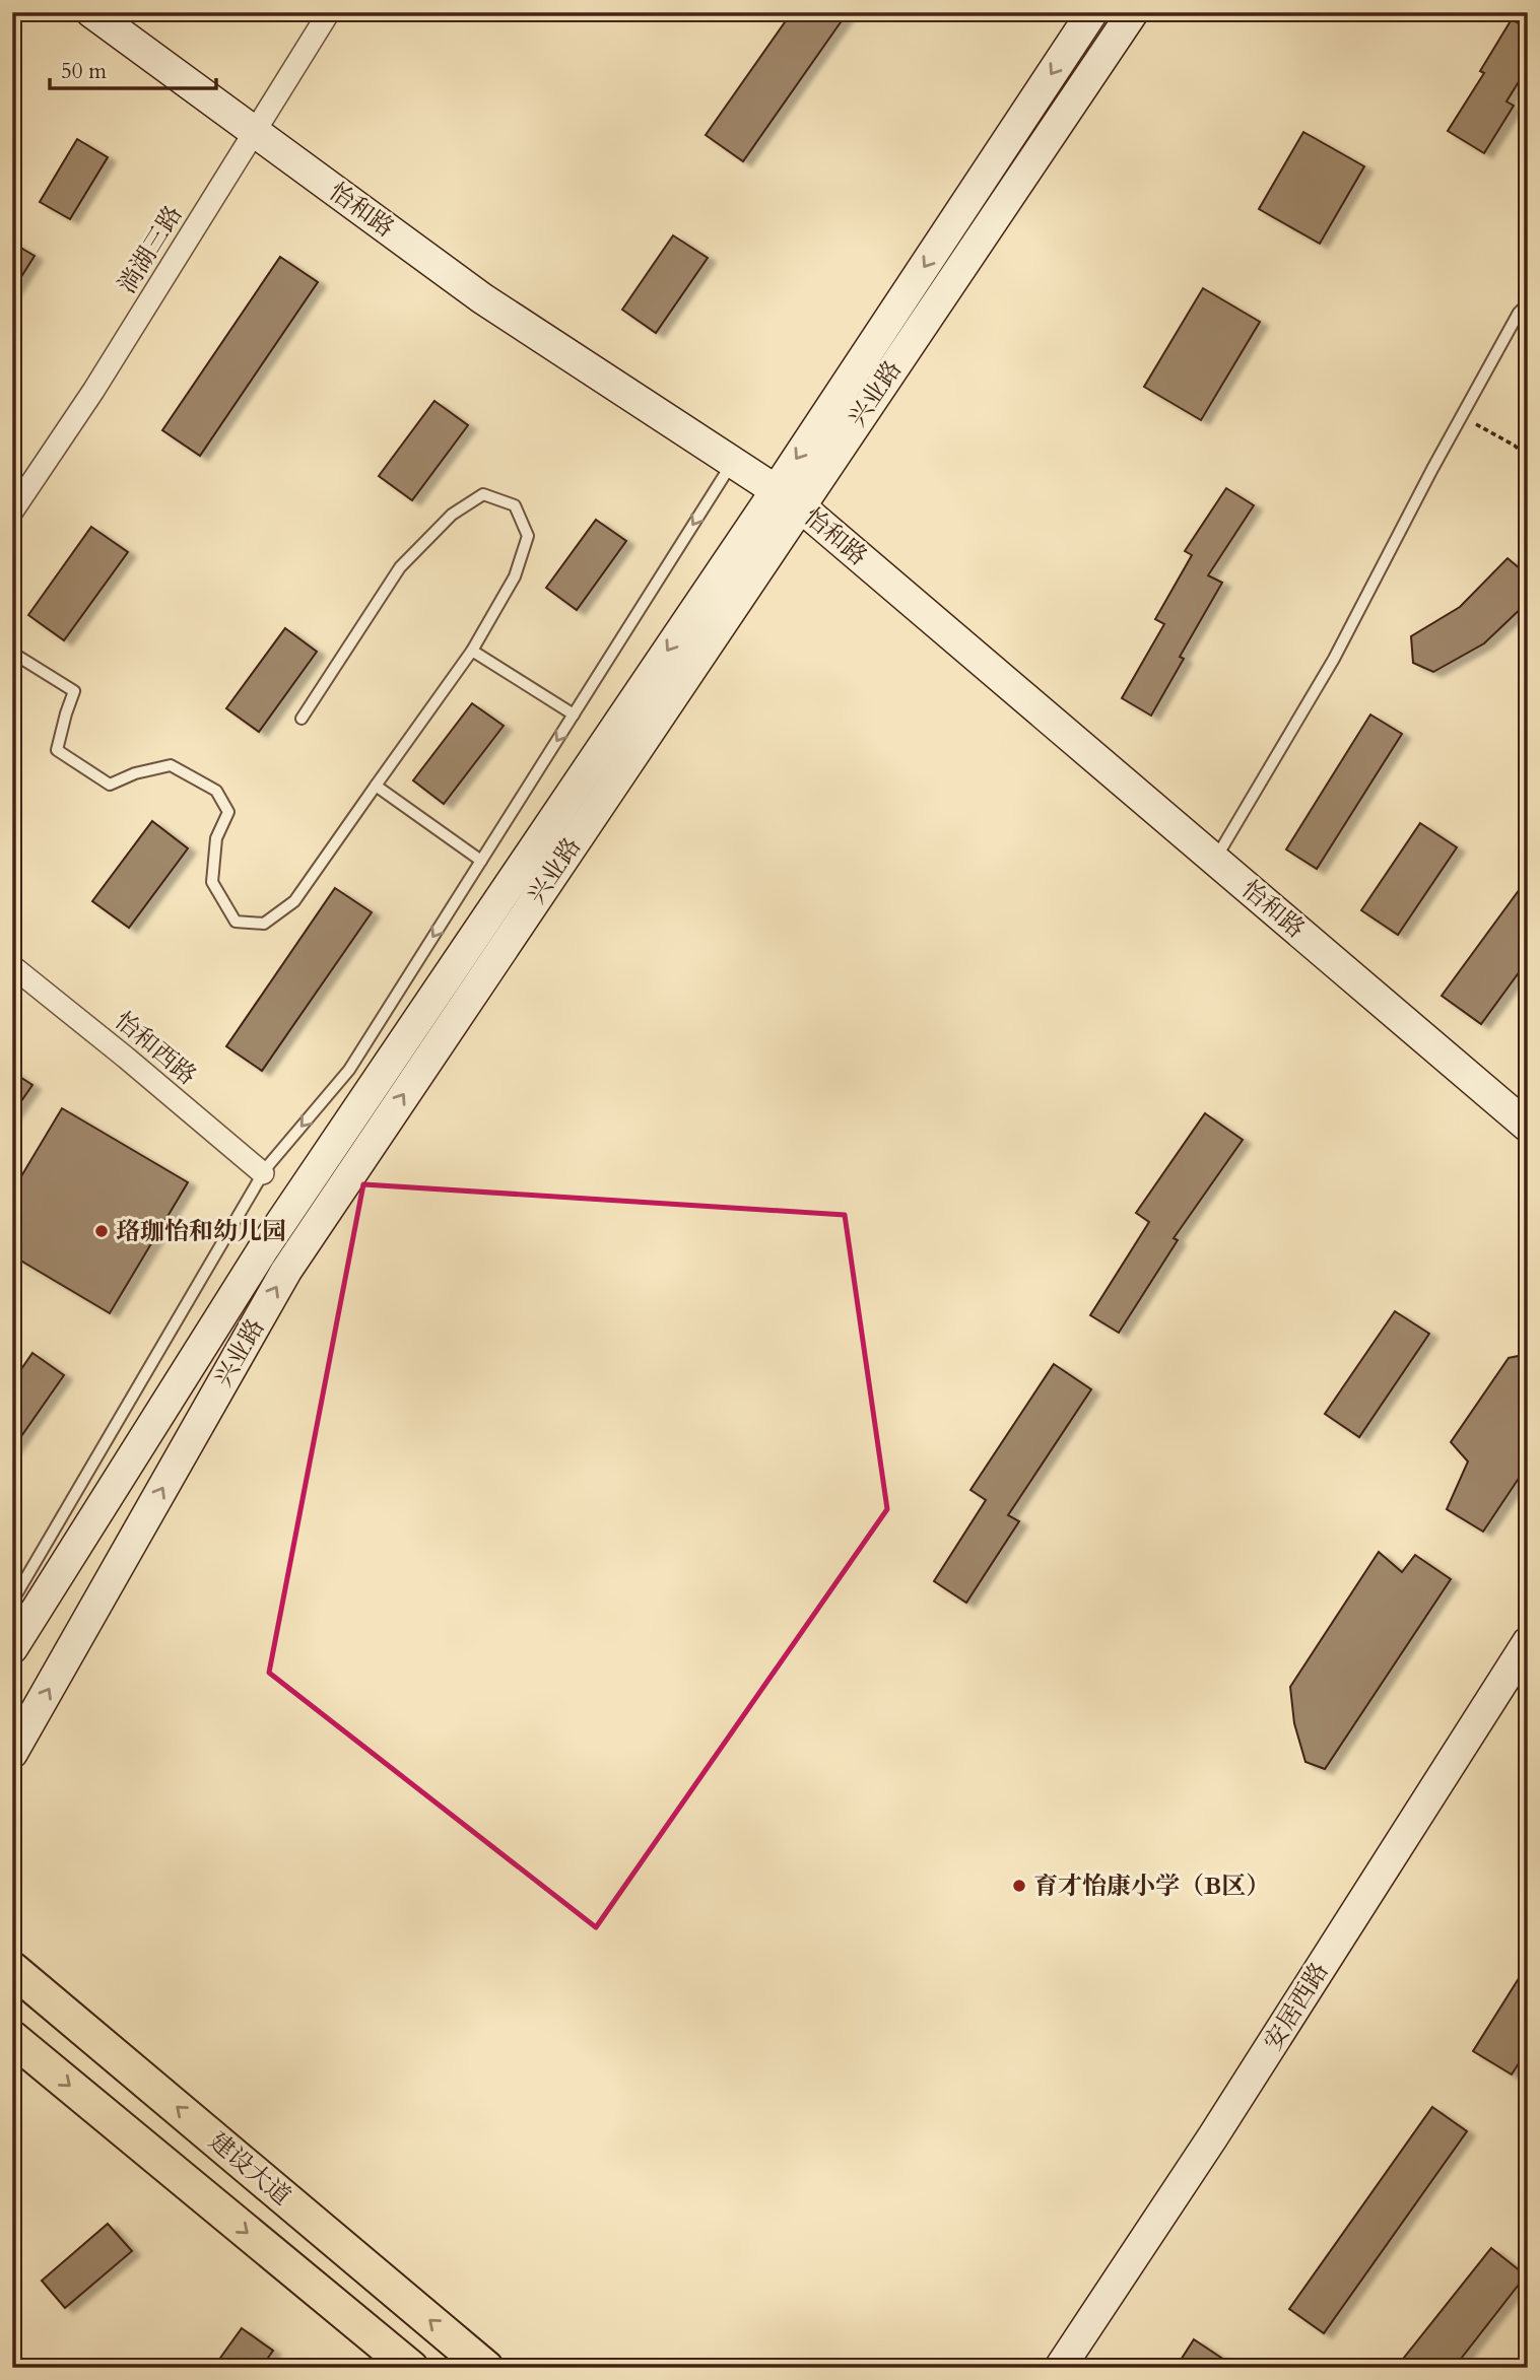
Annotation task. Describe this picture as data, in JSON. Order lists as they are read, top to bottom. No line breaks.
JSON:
{"streets":{"main road":["怡和路","兴业路","安居西路","建设大道"],"street":["淌湖三路","怡和西路"]},"crossings":[["怡和路","淌湖三路"],["怡和路","兴业路"]],"places":["珞珈怡和幼儿园","育才怡康小学（B区）"],"scale_bar":"50 m"}
